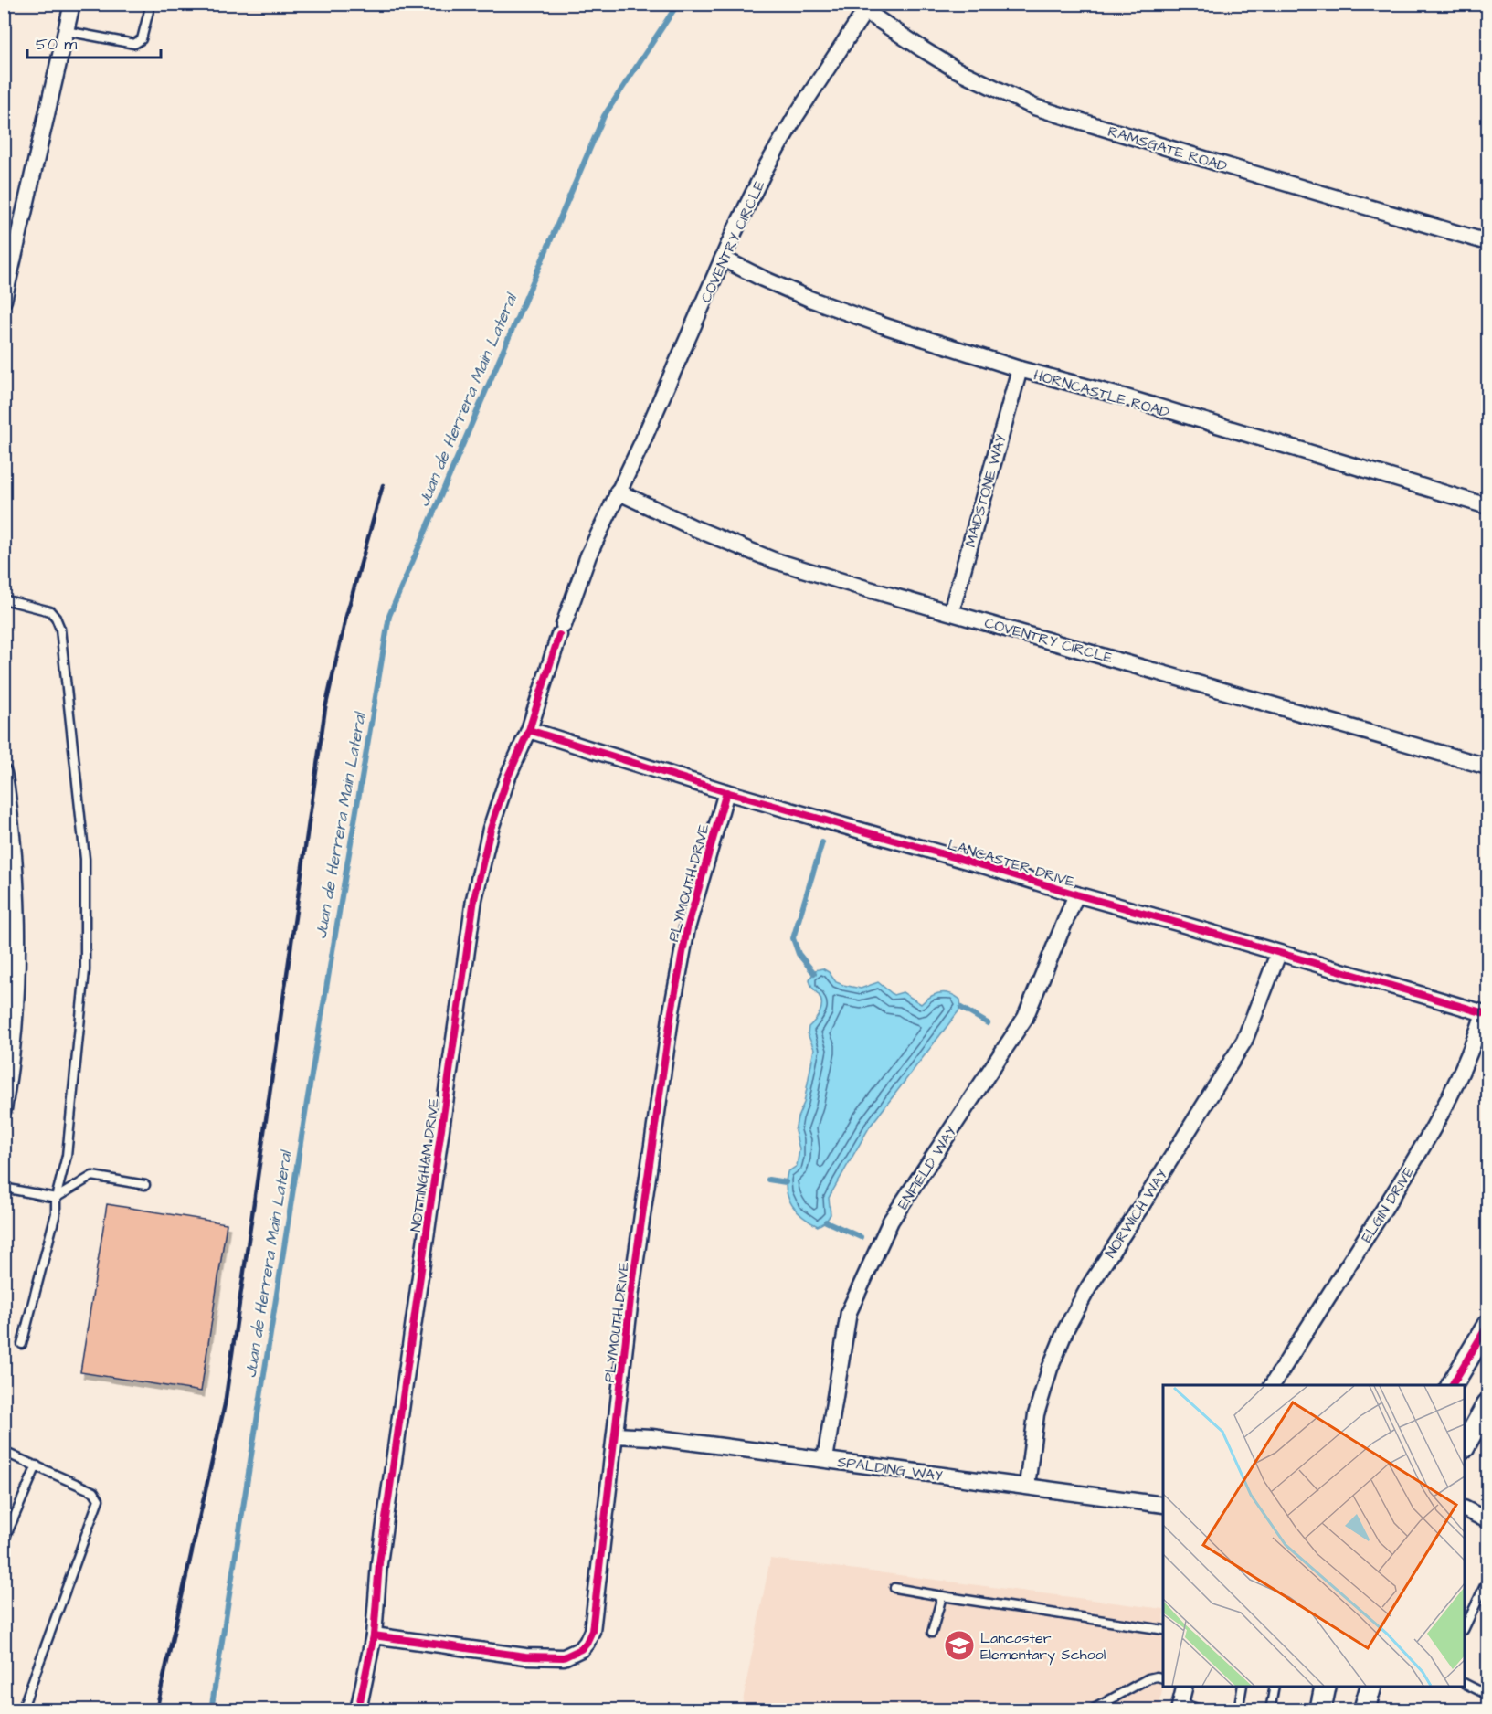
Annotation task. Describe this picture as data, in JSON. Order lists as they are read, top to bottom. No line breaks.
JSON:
{"streets":{"street":["RAMSGATE ROAD","COVENTRY CIRCLE","HORNCASTLE ROAD","MAIDSTONE WAY","LANCASTER DRIVE","PLYMOUTH DRIVE","NOTTINGHAM DRIVE","ENFIELD WAY","ELGIN DRIVE","NORWICH WAY","SPALDING WAY"]},"crossings":[["RAMSGATE ROAD","COVENTRY CIRCLE"],["COVENTRY CIRCLE","HORNCASTLE ROAD"],["COVENTRY CIRCLE","MAIDSTONE WAY"],["COVENTRY CIRCLE","NOTTINGHAM DRIVE"],["HORNCASTLE ROAD","MAIDSTONE WAY"],["LANCASTER DRIVE","PLYMOUTH DRIVE"],["LANCASTER DRIVE","NOTTINGHAM DRIVE"],["LANCASTER DRIVE","ENFIELD WAY"],["LANCASTER DRIVE","ELGIN DRIVE"],["LANCASTER DRIVE","NORWICH WAY"],["PLYMOUTH DRIVE","NOTTINGHAM DRIVE"],["PLYMOUTH DRIVE","SPALDING WAY"],["ENFIELD WAY","SPALDING WAY"],["NORWICH WAY","SPALDING WAY"]],"water":["Juan de Herrera Main Lateral"],"places":{"school or university":["Lancaster Elementary School"]},"scale_bar":"50 m"}
